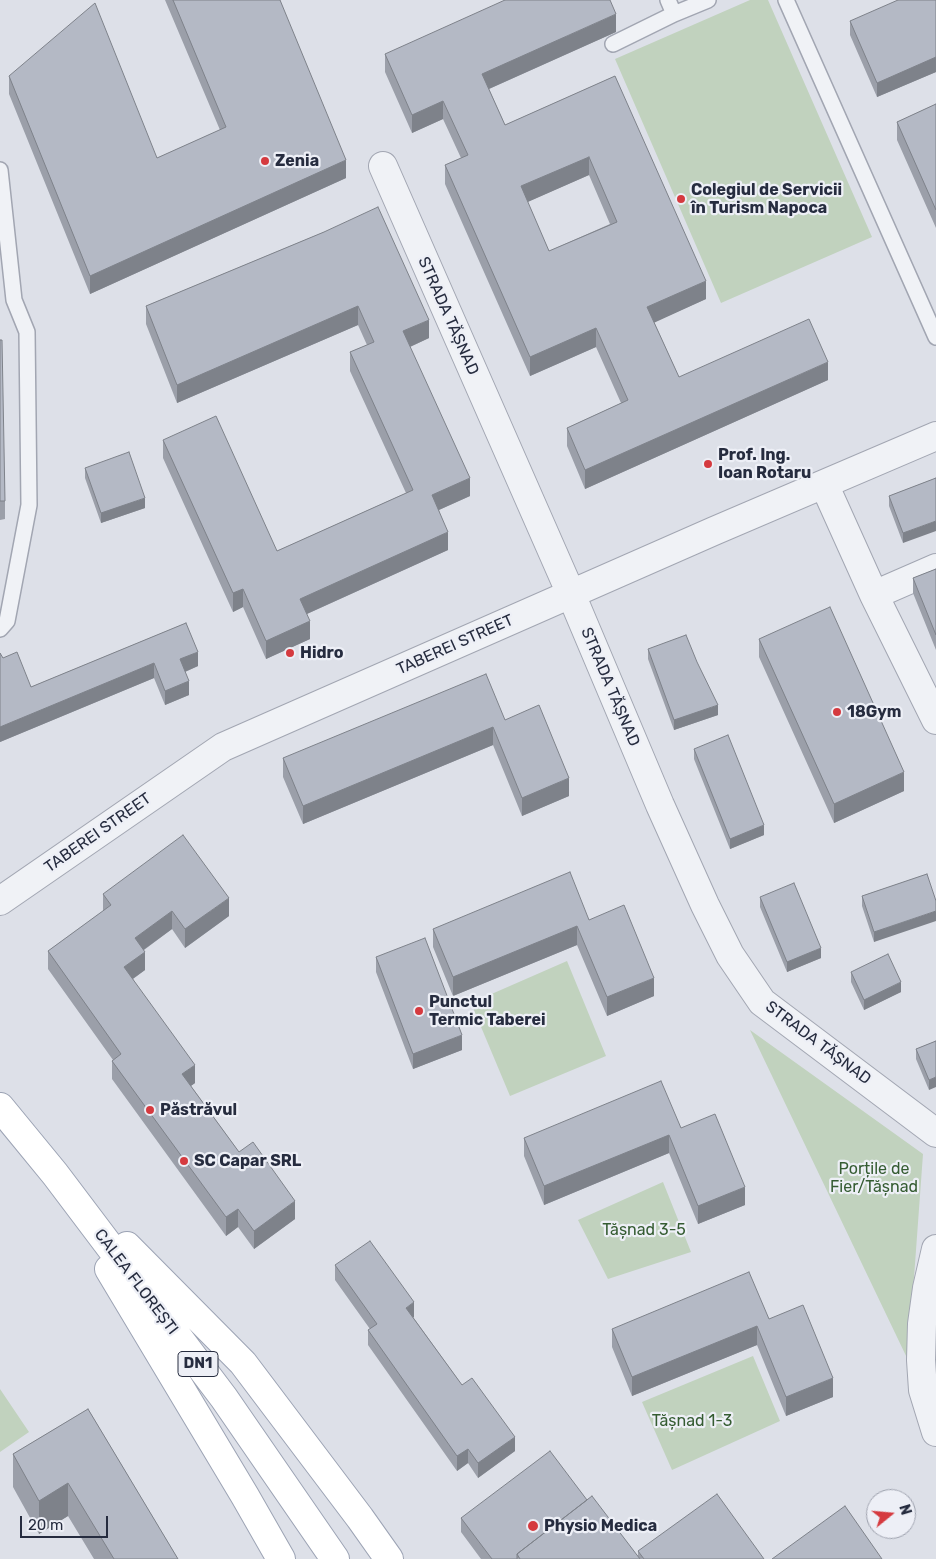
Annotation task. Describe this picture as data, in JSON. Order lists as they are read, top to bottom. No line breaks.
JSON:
{"streets":{"main road":["CALEA FLOREȘTI","DN1"],"street":["STRADA TĂȘNAD","TABEREI STREET"]},"crossings":[["STRADA TĂȘNAD","TABEREI STREET"]],"parks":["Porțile de Fier/Tășnad","Tășnad 3-5","Tășnad 1-3"],"places":["Zenia","Colegiul de Servicii în Turism Napoca","Prof. Ing. Ioan Rotaru","Hidro","18Gym","Punctul Termic Taberei","Păstrăvul","SC Capar SRL","Physio Medica"],"scale_bar":"20 m","north":"right"}
